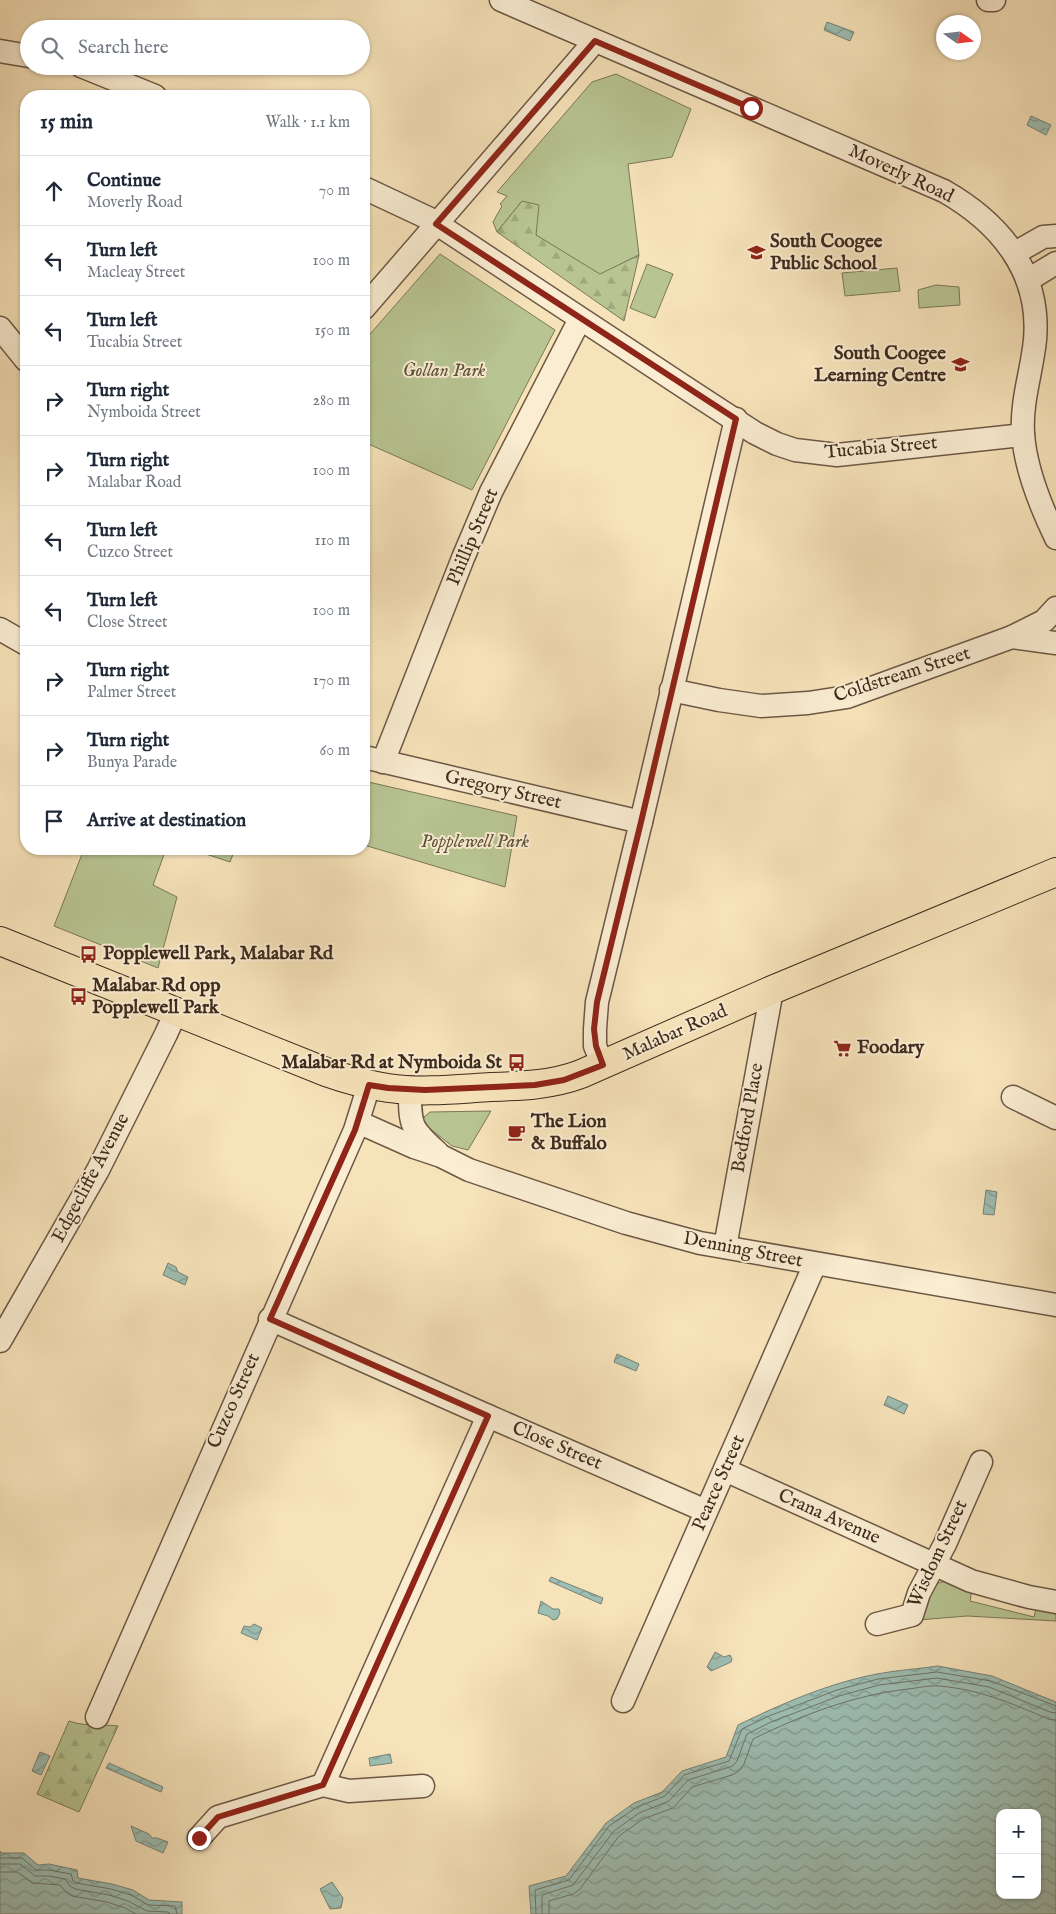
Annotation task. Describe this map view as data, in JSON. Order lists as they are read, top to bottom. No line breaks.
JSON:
{"streets":{"main road":["Malabar Road"],"street":["Moverly Road","Tucabia Street","Phillip Street","Coldstream Street","Gregory Street","Bedford Place","Edgecliffe Avenue","Denning Street","Cuzco Street","Close Street","Pearce Street","Crana Avenue","Wisdom Street"]},"crossings":[["Moverly Road","Tucabia Street"],["Tucabia Street","Phillip Street"],["Phillip Street","Gregory Street"],["Malabar Road","Bedford Place"],["Malabar Road","Edgecliffe Avenue"],["Malabar Road","Denning Street"],["Malabar Road","Cuzco Street"],["Bedford Place","Denning Street"],["Denning Street","Cuzco Street"],["Denning Street","Pearce Street"],["Cuzco Street","Close Street"],["Close Street","Pearce Street"],["Pearce Street","Crana Avenue"],["Crana Avenue","Wisdom Street"]],"parks":["Gollan Park","Popplewell Park"],"places":{"school or university":["South Coogee Public School","South Coogee Learning Centre"],"bus stop":["Popplewell Park, Malabar Rd","Malabar Rd opp Popplewell Park","Malabar Rd at Nymboida St"],"supermarket":["Foodary"],"cafe":["The Lion & Buffalo"]},"north":"right","page":{"search":"Search here","heading":["15 min","Walk · 1.1 km"],"list":[["Continue","Moverly Road","70 m"],["Turn left","Macleay Street","100 m"],["Turn left","Tucabia Street","150 m"],["Turn right","Nymboida Street","280 m"],["Turn right","Malabar Road","100 m"],["Turn left","Cuzco Street","110 m"],["Turn left","Close Street","100 m"],["Turn right","Palmer Street","170 m"],["Turn right","Bunya Parade","60 m"],"Arrive at destination"],"map_buttons":["+","−"]}}
